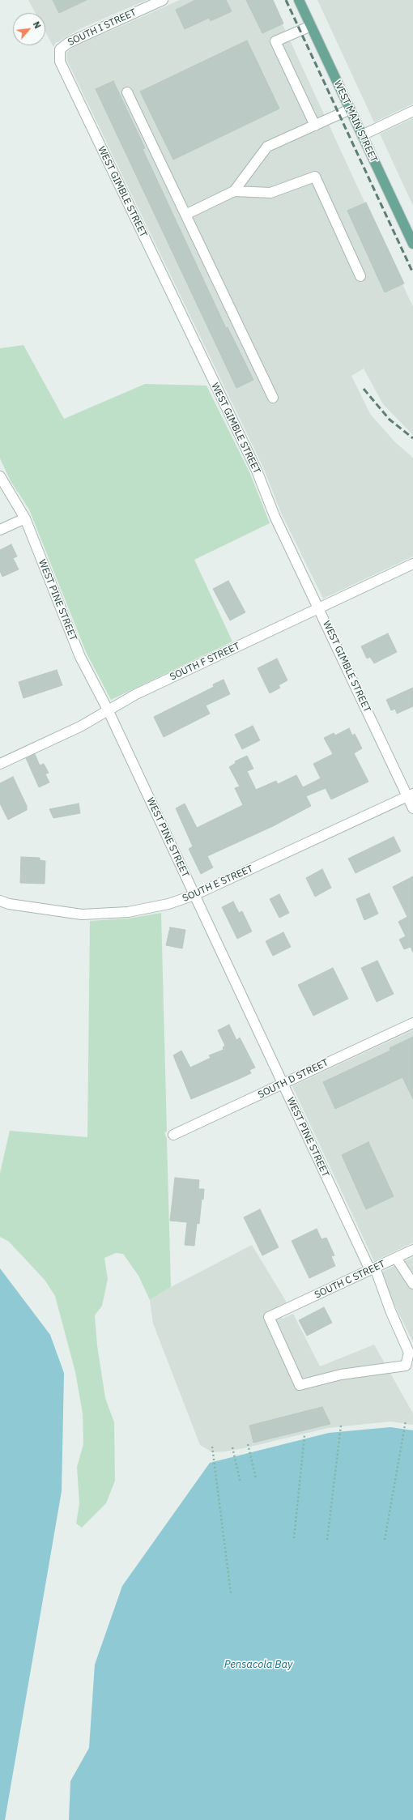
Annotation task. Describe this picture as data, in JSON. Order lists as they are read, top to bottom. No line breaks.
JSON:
{"streets":{"main road":["WEST MAIN STREET"],"street":["SOUTH I STREET","WEST GIMBLE STREET","WEST PINE STREET","SOUTH F STREET","SOUTH E STREET","SOUTH D STREET","SOUTH C STREET"]},"crossings":[["SOUTH I STREET","WEST GIMBLE STREET"],["WEST GIMBLE STREET","SOUTH F STREET"],["WEST GIMBLE STREET","SOUTH E STREET"],["WEST PINE STREET","SOUTH F STREET"],["WEST PINE STREET","SOUTH E STREET"],["WEST PINE STREET","SOUTH D STREET"],["WEST PINE STREET","SOUTH C STREET"]],"water":["Pensacola Bay"],"north":"top right"}
